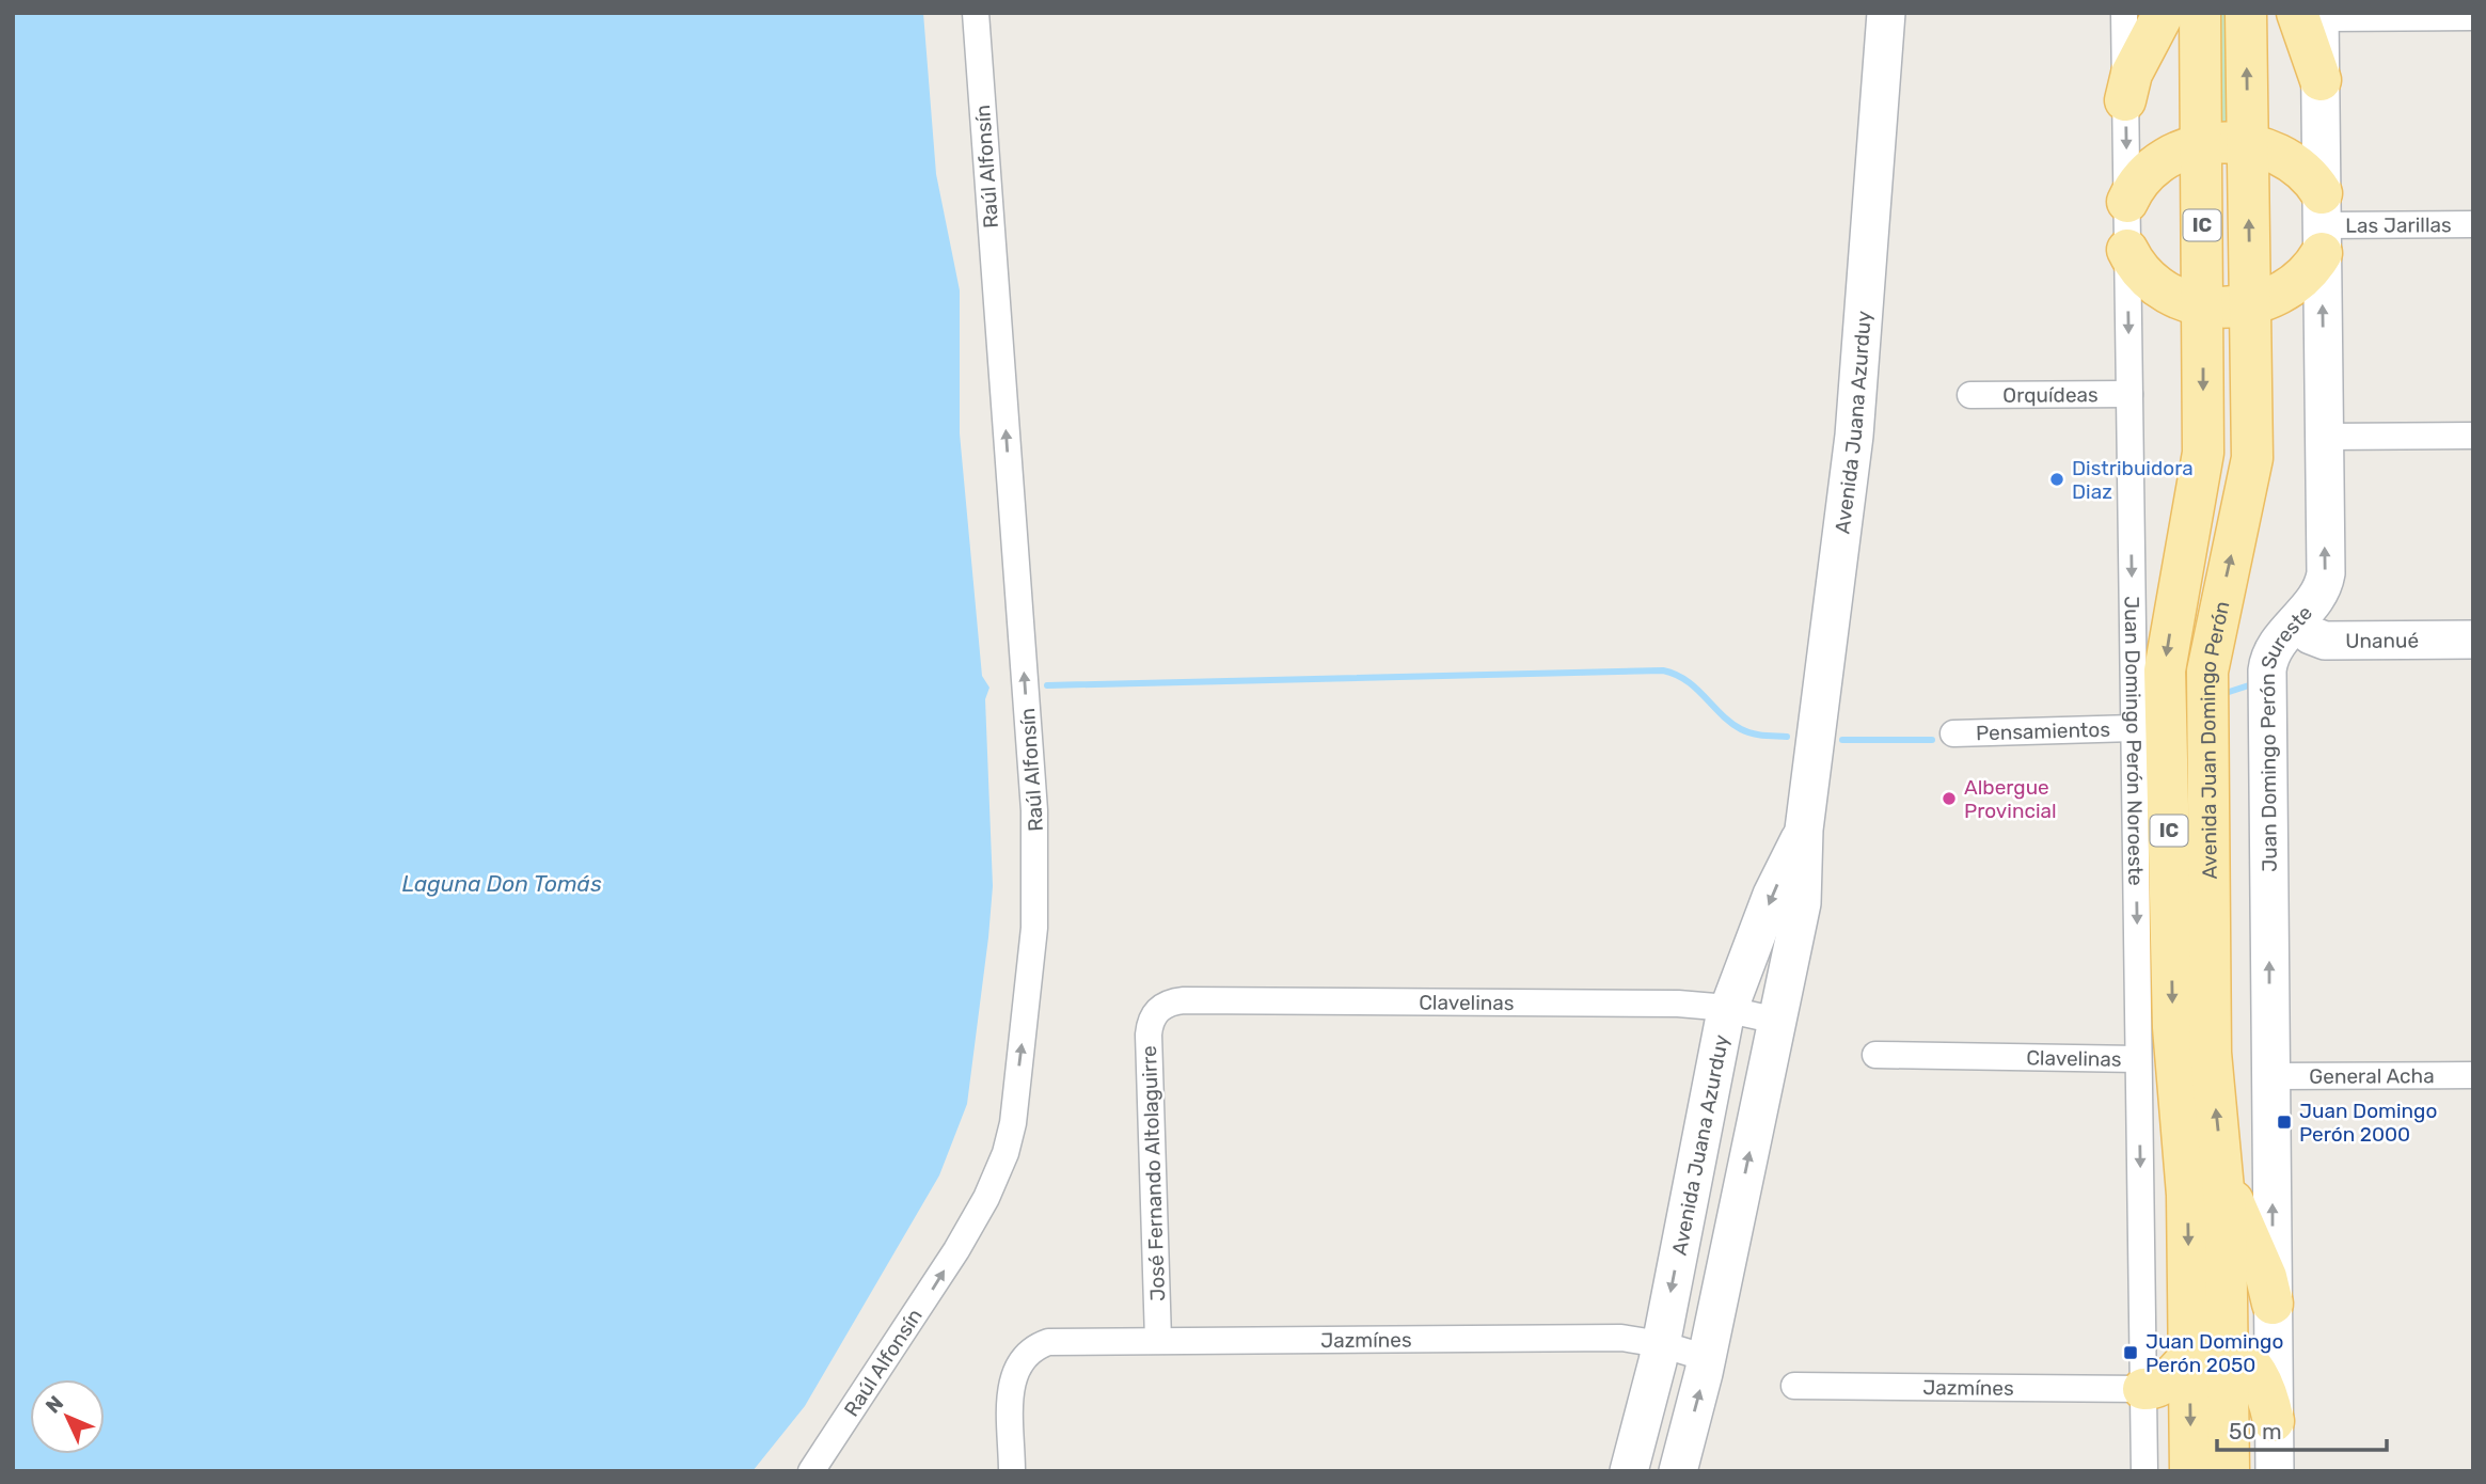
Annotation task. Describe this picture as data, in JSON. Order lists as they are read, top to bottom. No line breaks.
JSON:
{"streets":{"main road":["IC","Avenida Juan Domingo Perón"],"street":["Raúl Alfonsín","Las Jarillas","Orquídeas","Avenida Juana Azurduy","Unanué","Pensamientos","Juan Domingo Perón Sureste","Juan Domingo Perón Noroeste","Clavelinas","General Acha","José Fernando Altolaguirre","Jazmínes"]},"crossings":[["Las Jarillas","Juan Domingo Perón Sureste"],["Orquídeas","Juan Domingo Perón Noroeste"],["Avenida Juana Azurduy","Clavelinas"],["Avenida Juana Azurduy","Jazmínes"],["Unanué","Juan Domingo Perón Sureste"],["Pensamientos","Juan Domingo Perón Noroeste"],["Juan Domingo Perón Sureste","General Acha"],["Juan Domingo Perón Noroeste","Clavelinas"],["Juan Domingo Perón Noroeste","Jazmínes"],["Clavelinas","José Fernando Altolaguirre"],["José Fernando Altolaguirre","Jazmínes"]],"one_way":["Raúl Alfonsín","Juan Domingo Perón Sureste","Juan Domingo Perón Noroeste"],"water":["Laguna Don Tomás"],"places":{"other":["Distribuidora Diaz","Albergue Provincial"],"transit":["Juan Domingo Perón 2000","Juan Domingo Perón 2050"]},"scale_bar":"50 m","north":"top left"}
